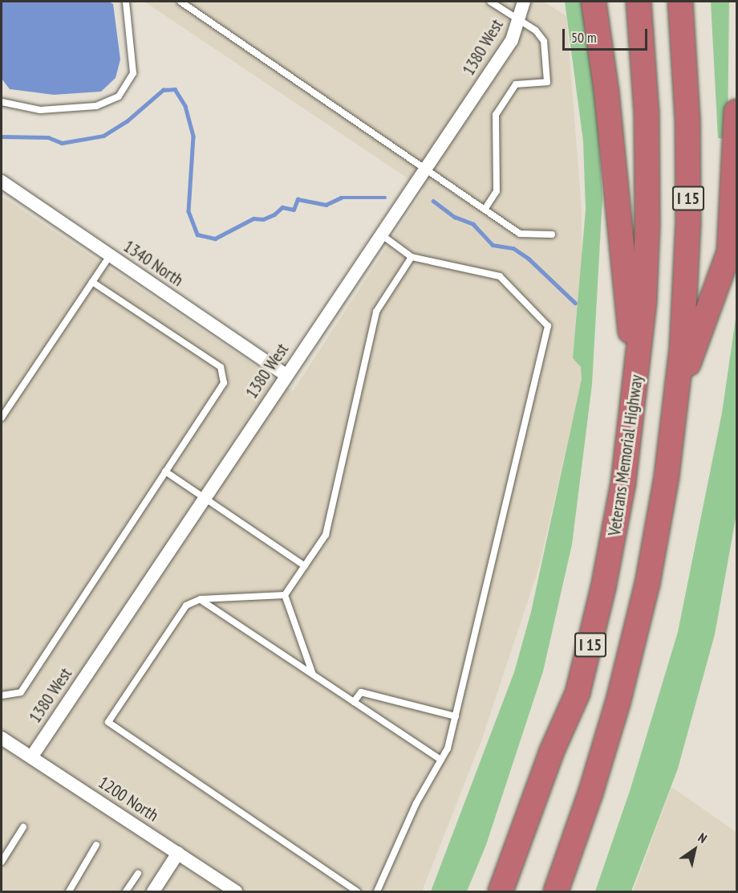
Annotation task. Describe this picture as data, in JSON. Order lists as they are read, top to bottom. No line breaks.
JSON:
{"streets":{"highway":["I 15","Veterans Memorial Highway"],"street":["1380 West","1340 North","1200 North"]},"crossings":[["1380 West","1340 North"],["1380 West","1200 North"]],"scale_bar":"50 m","north":"top right"}
